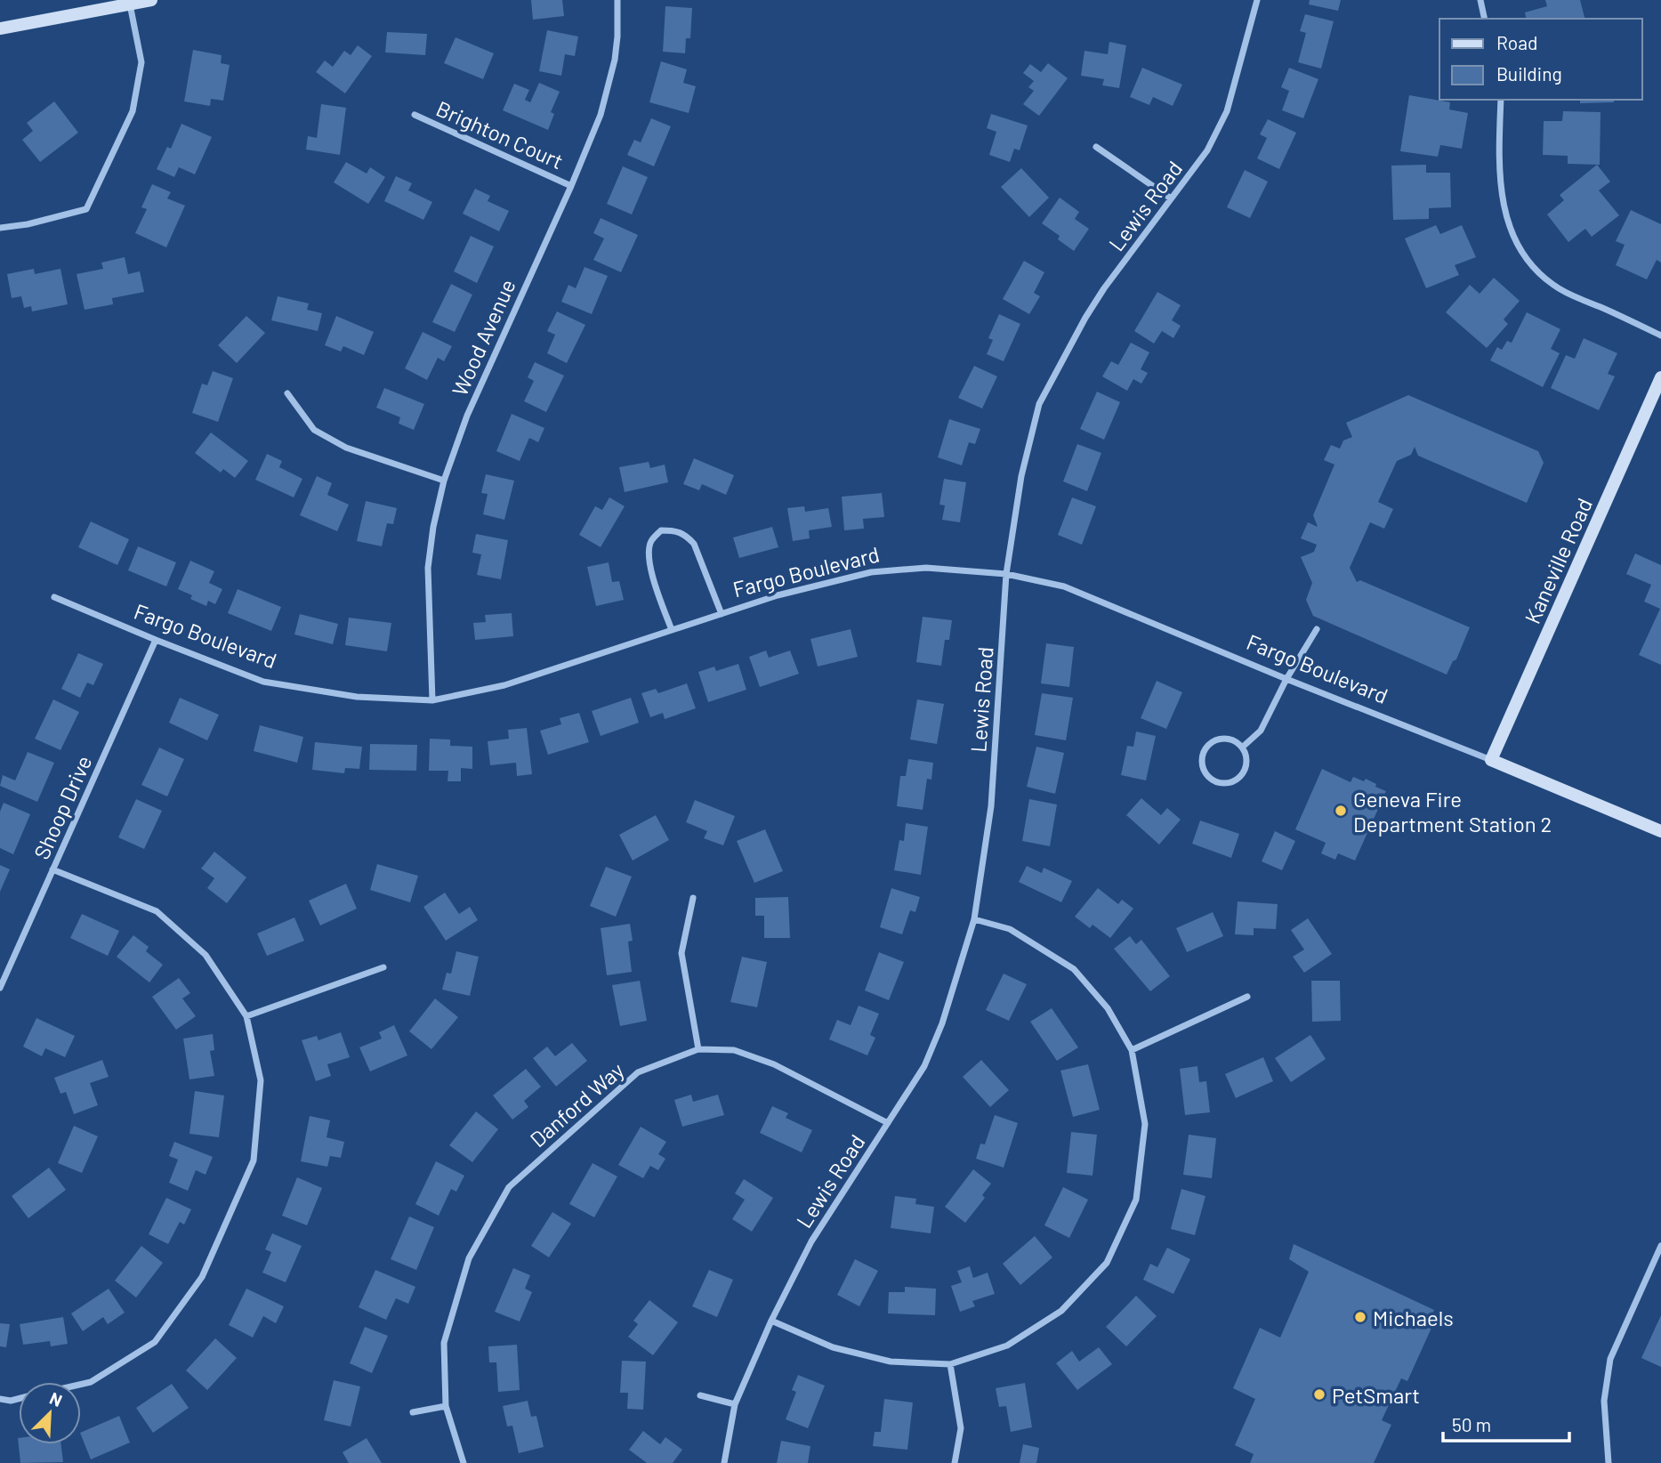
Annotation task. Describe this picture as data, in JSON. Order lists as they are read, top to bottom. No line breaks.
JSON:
{"streets":{"main road":["Kaneville Road","Fargo Boulevard"],"street":["Brighton Court","Lewis Road","Wood Avenue","Shoop Drive","Danford Way"]},"crossings":[["Brighton Court","Wood Avenue"],["Lewis Road","Fargo Boulevard"],["Lewis Road","Danford Way"],["Wood Avenue","Fargo Boulevard"],["Kaneville Road","Fargo Boulevard"],["Fargo Boulevard","Shoop Drive"]],"places":["Geneva Fire Department Station 2","Michaels","PetSmart"],"legend":["Road","Building"],"scale_bar":"50 m","north":"top right"}
